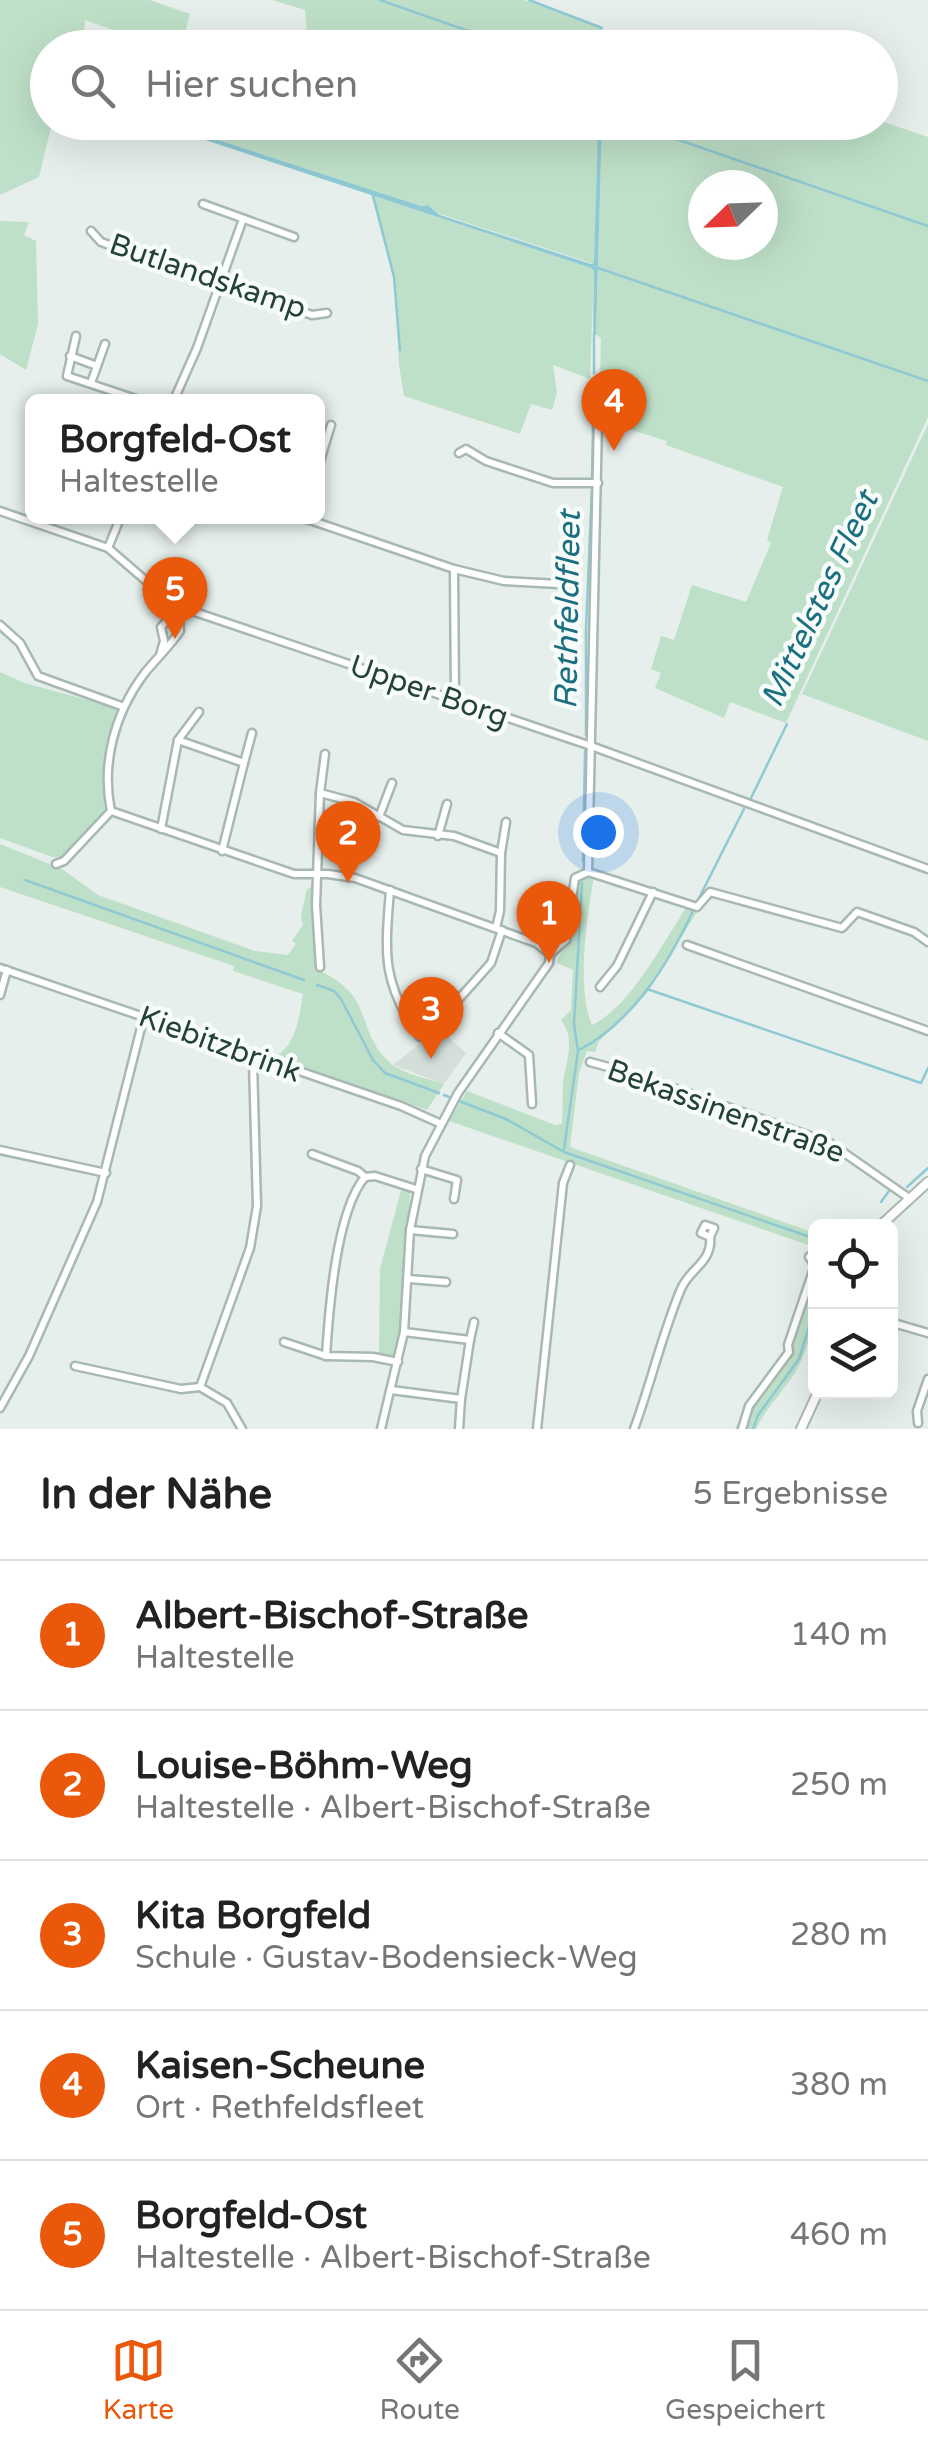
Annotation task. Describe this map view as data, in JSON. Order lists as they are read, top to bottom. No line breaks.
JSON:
{"streets":{"street":["Butlandskamp","Upper Borg","Kiebitzbrink","Bekassinenstraße"]},"water":["Mittelstes Fleet","Rethfeldfleet"],"north":"bottom left","page":{"search":"Hier suchen","pins":["4","5","2","1","3"],"popup":["Borgfeld-Ost","Haltestelle"],"heading":["In der Nähe","5 Ergebnisse"],"list":[{"mark":"1","name":"Albert-Bischof-Straße","note":"Haltestelle","value":"140 m"},{"mark":"2","name":"Louise-Böhm-Weg","note":"Haltestelle · Albert-Bischof-Straße","value":"250 m"},{"mark":"3","name":"Kita Borgfeld","note":"Schule · Gustav-Bodensieck-Weg","value":"280 m"},{"mark":"4","name":"Kaisen-Scheune","note":"Ort · Rethfeldsfleet","value":"380 m"},{"mark":"5","name":"Borgfeld-Ost","note":"Haltestelle · Albert-Bischof-Straße","value":"460 m"}],"nav":["Karte","Route","Gespeichert"]}}
